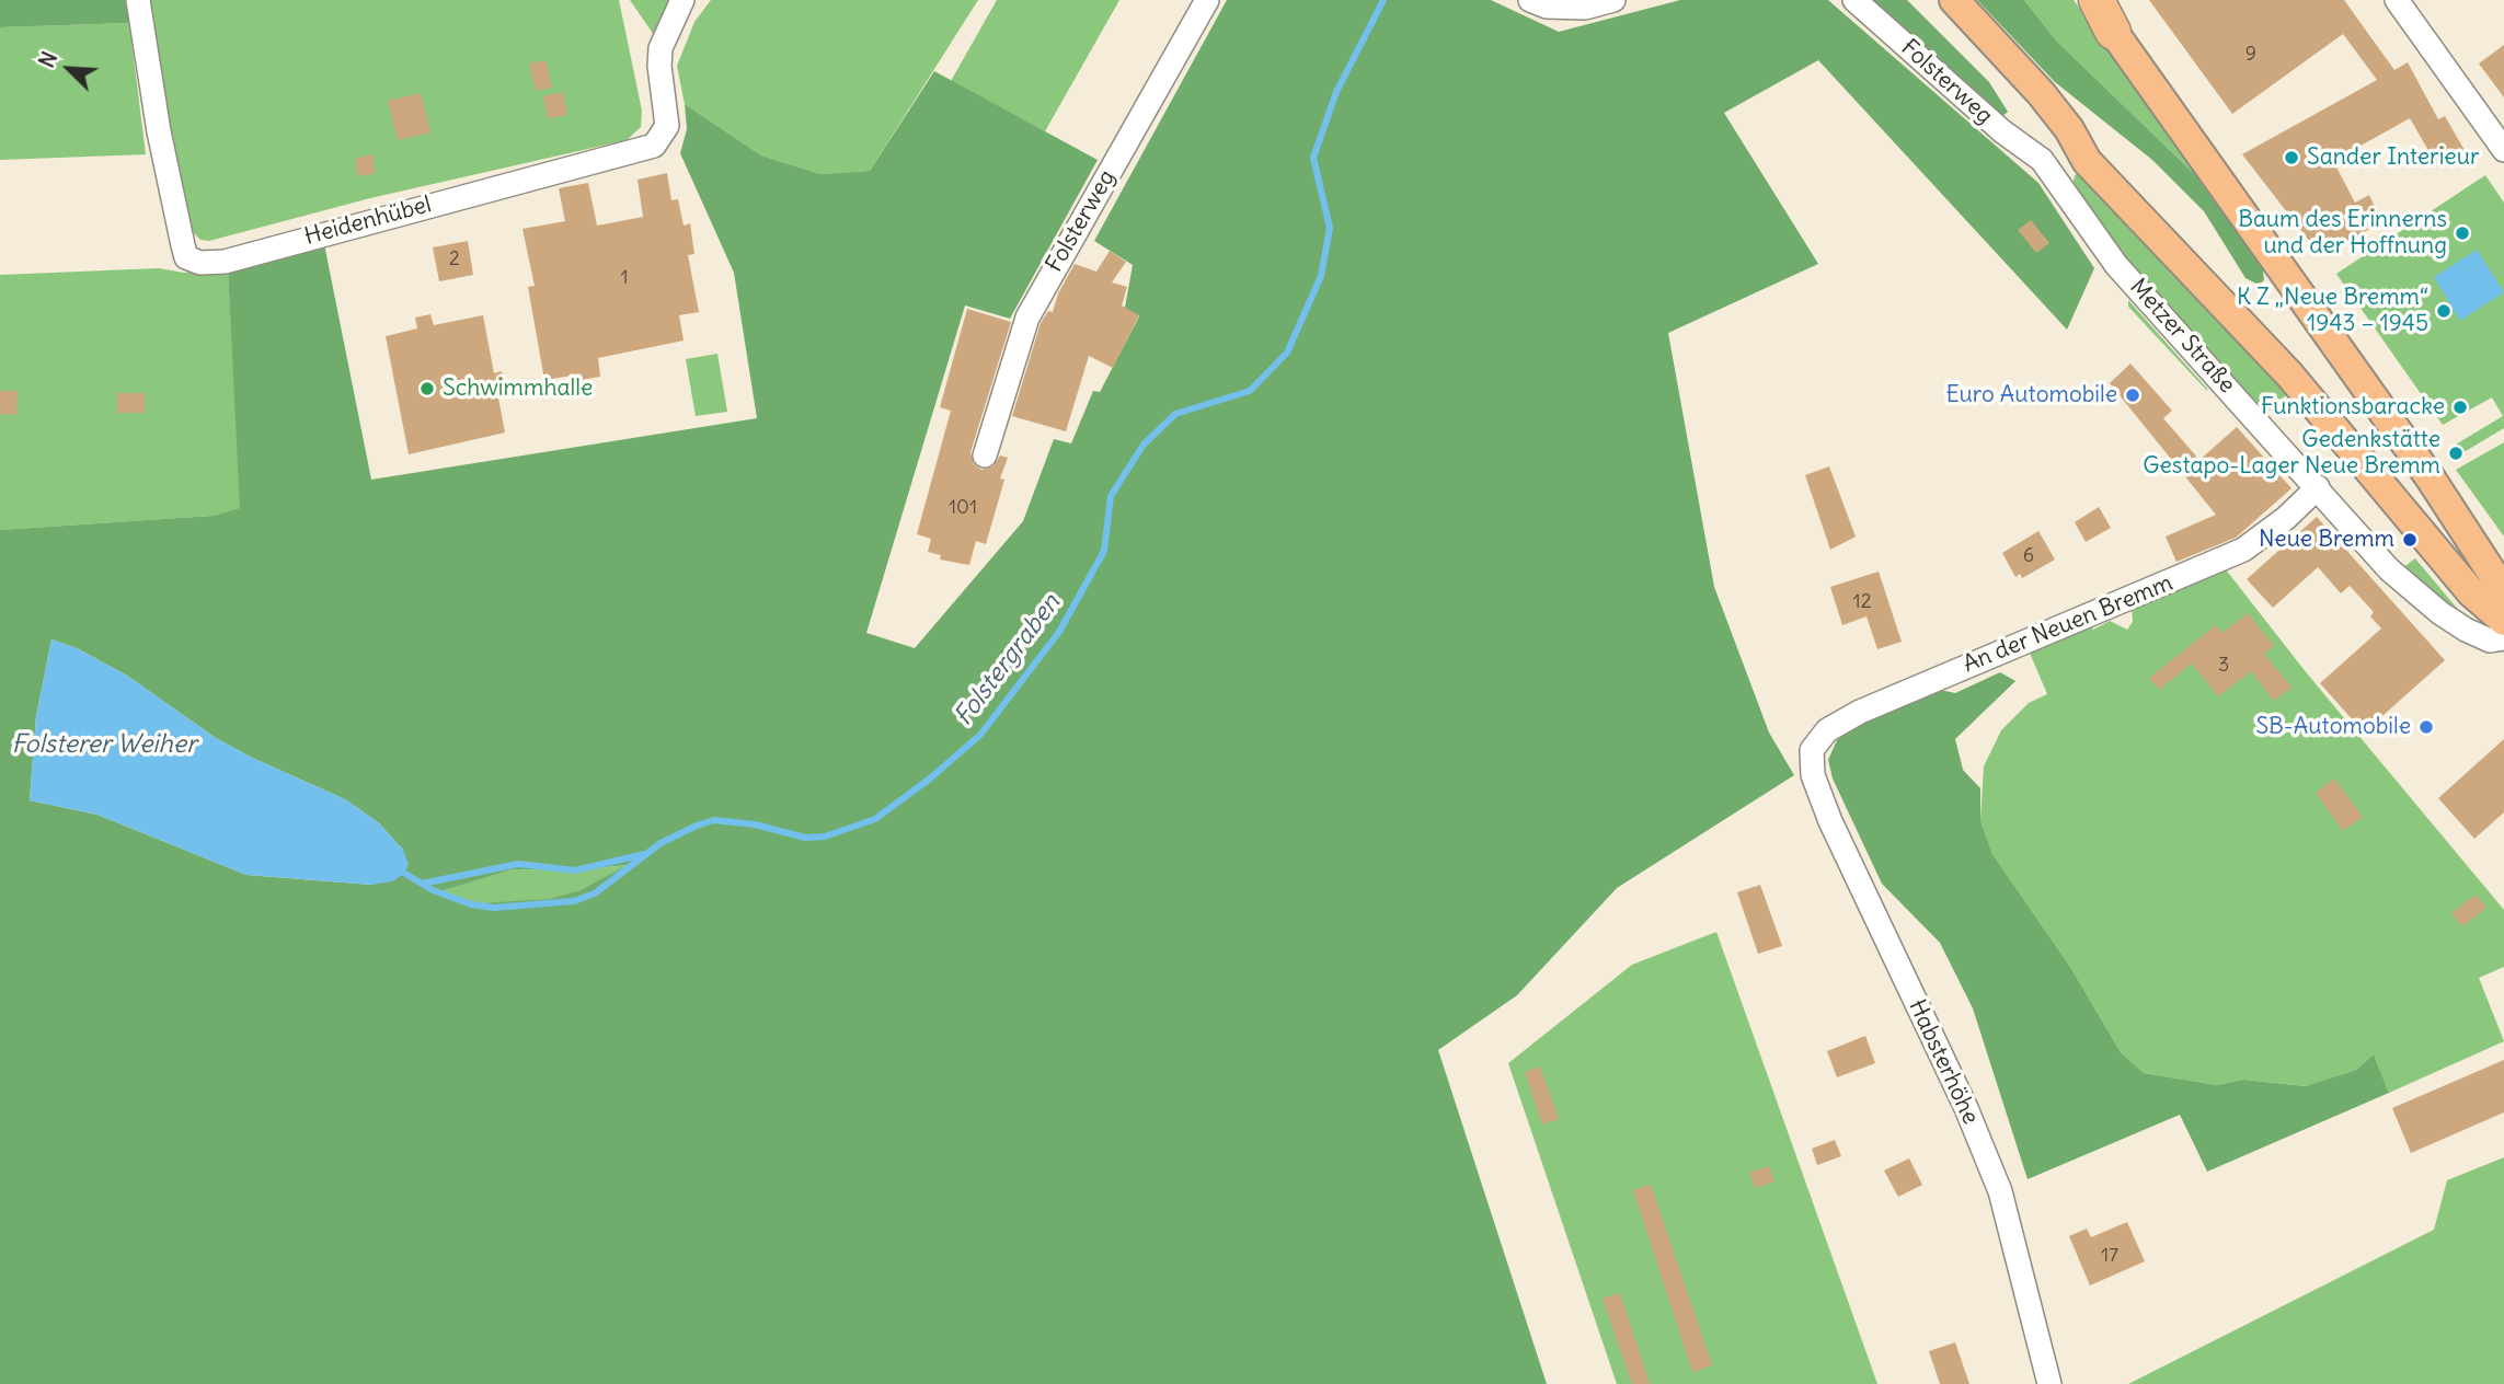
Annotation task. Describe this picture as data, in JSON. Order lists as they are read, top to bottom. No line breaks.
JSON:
{"streets":{"street":["Folsterweg","Heidenhübel","Metzer Straße","An der Neuen Bremm","Habsterhöhe"]},"crossings":[["Folsterweg","Metzer Straße"],["Metzer Straße","An der Neuen Bremm"],["An der Neuen Bremm","Habsterhöhe"]],"water":["Folstergraben","Folsterer Weiher"],"places":["Sander Interieur","Baum des Erinnerns und der Hoffnung","K Z „Neue Bremm“ 1943 – 1945","Schwimmhalle","Euro Automobile","Funktionsbaracke","Gedenkstätte Gestapo-Lager Neue Bremm","Neue Bremm","SB-Automobile"],"house_numbers":["9","2","1","101","6","12","3","17"],"north":"top left"}
